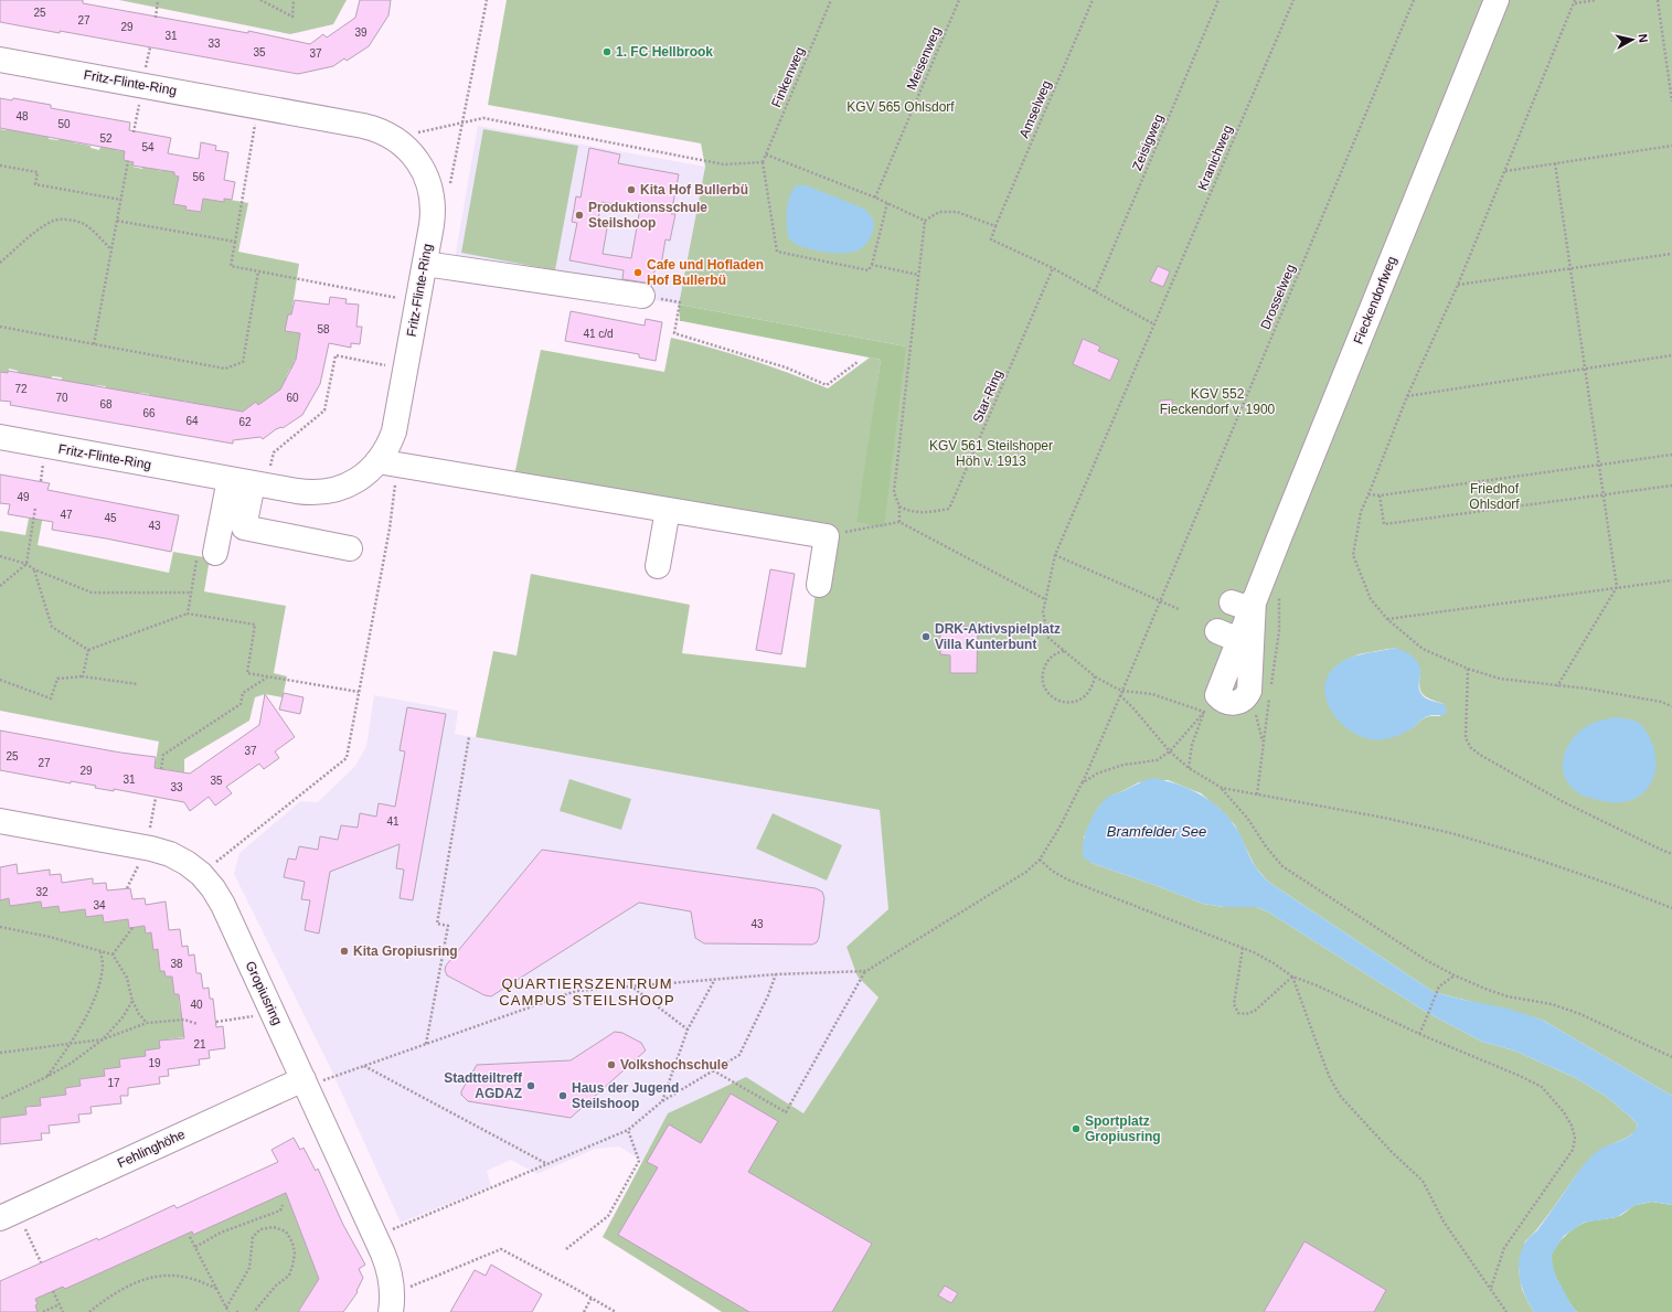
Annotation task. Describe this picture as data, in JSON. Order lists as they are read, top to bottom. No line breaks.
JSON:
{"streets":{"street":["Fritz-Flinte-Ring","Fieckendorfweg","Gropiusring","Fehlinghöhe"],"path":["Meisenweg","Finkenweg","Amselweg","Zeisigweg","Kranichweg","Drosselweg","Star-Ring"]},"crossings":[["Gropiusring","Fehlinghöhe"]],"districts":["QUARTIERSZENTRUM CAMPUS STEILSHOOP"],"water":["Bramfelder See"],"parks":["KGV 565 Ohlsdorf","KGV 552 Fieckendorf v. 1900","KGV 561 Steilshoper Höh v. 1913","Friedhof Ohlsdorf"],"places":["1. FC Hellbrook","Kita Hof Bullerbü","Produktionsschule Steilshoop","Cafe und Hofladen Hof Bullerbü","DRK-Aktivspielplatz Villa Kunterbunt","Kita Gropiusring","Volkshochschule","Stadtteiltreff AGDAZ","Haus der Jugend Steilshoop","Sportplatz Gropiusring"],"house_numbers":["25","27","29","39","31","33","35","37","48","50","52","54","56","58","41 c/d","72","70","60","68","66","64","62","49","47","45","43","37","25","27","29","31","35","33","41","32","34","43","38","40","21","19","17"],"north":"right"}
